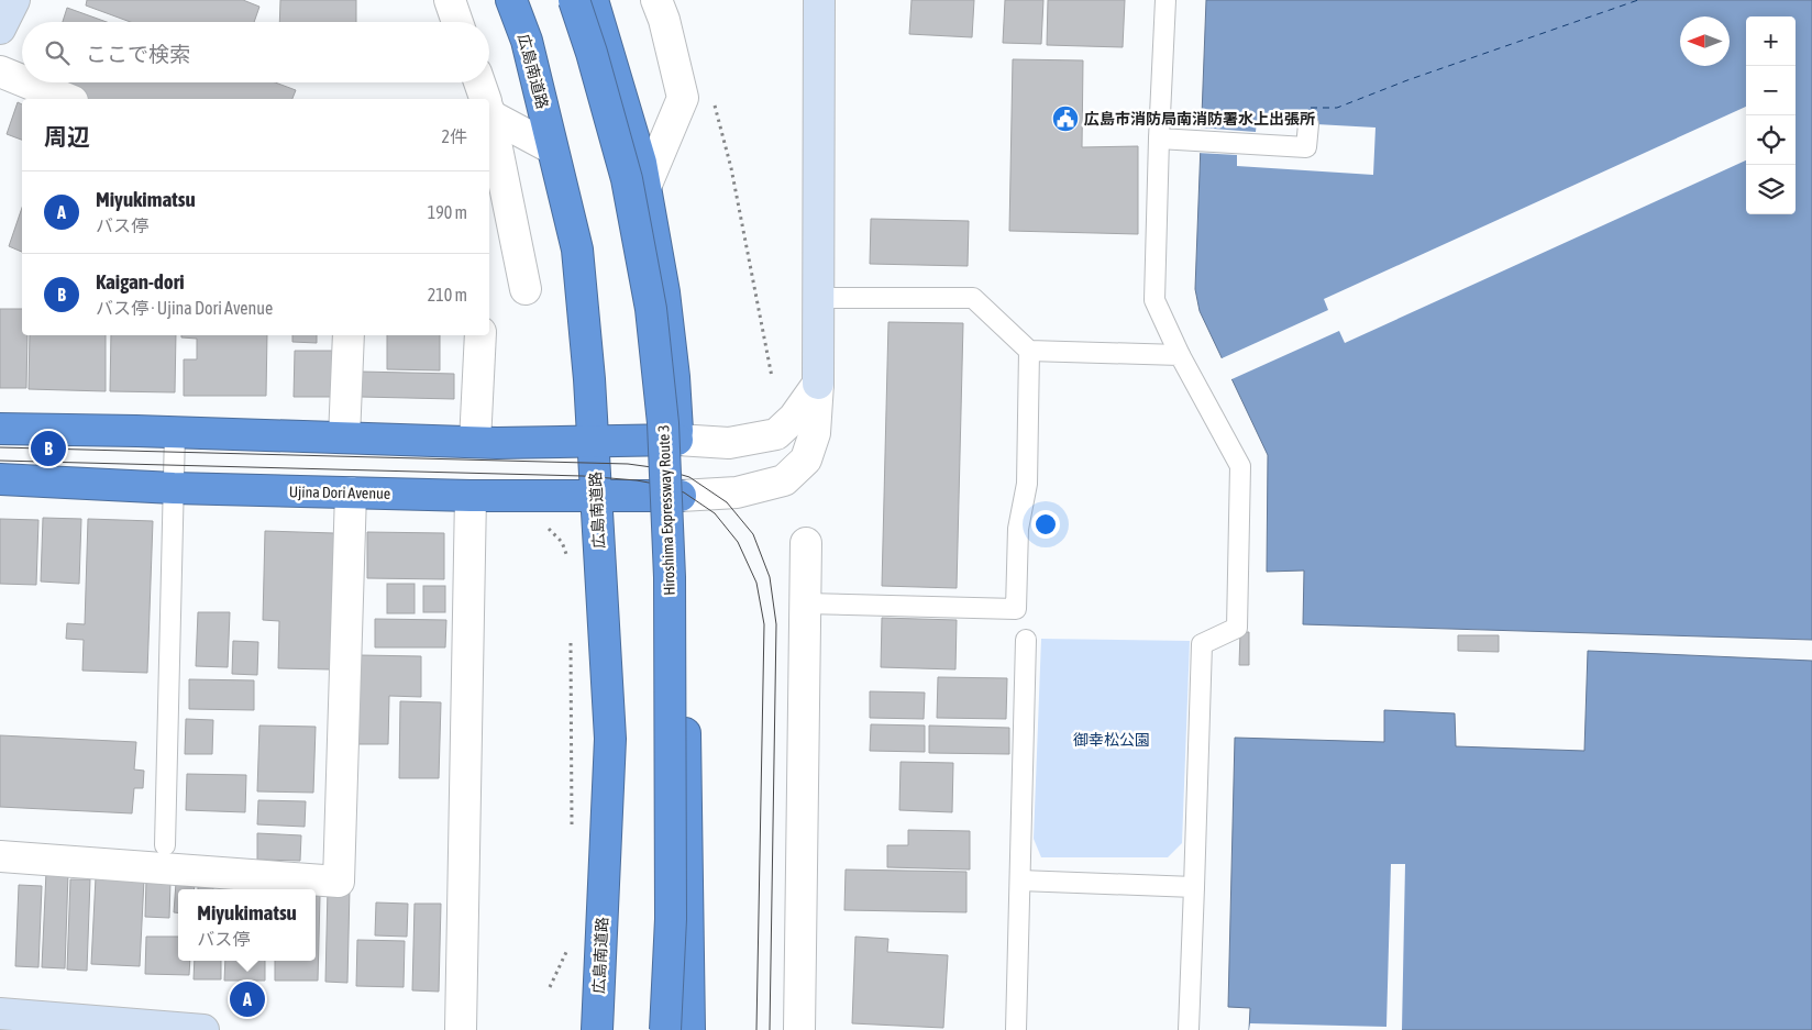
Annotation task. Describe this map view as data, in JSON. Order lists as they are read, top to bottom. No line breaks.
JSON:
{"streets":{"highway":["広島南道路","Ujina Dori Avenue","Hiroshima Expressway Route 3"]},"crossings":[["広島南道路","Ujina Dori Avenue"]],"parks":["御幸松公園"],"places":{"public building":["広島市消防局南消防署水上出張所"]},"north":"left","page":{"map_buttons":["+","−"],"search":"ここで検索","heading":["周辺","2件"],"list":[{"mark":"A","name":"Miyukimatsu","note":"バス停","value":"190 m"},{"mark":"B","name":"Kaigan-dori","note":"バス停 · Ujina Dori Avenue","value":"210 m"}],"pins":["B","A"],"popup":["Miyukimatsu","バス停"]}}
